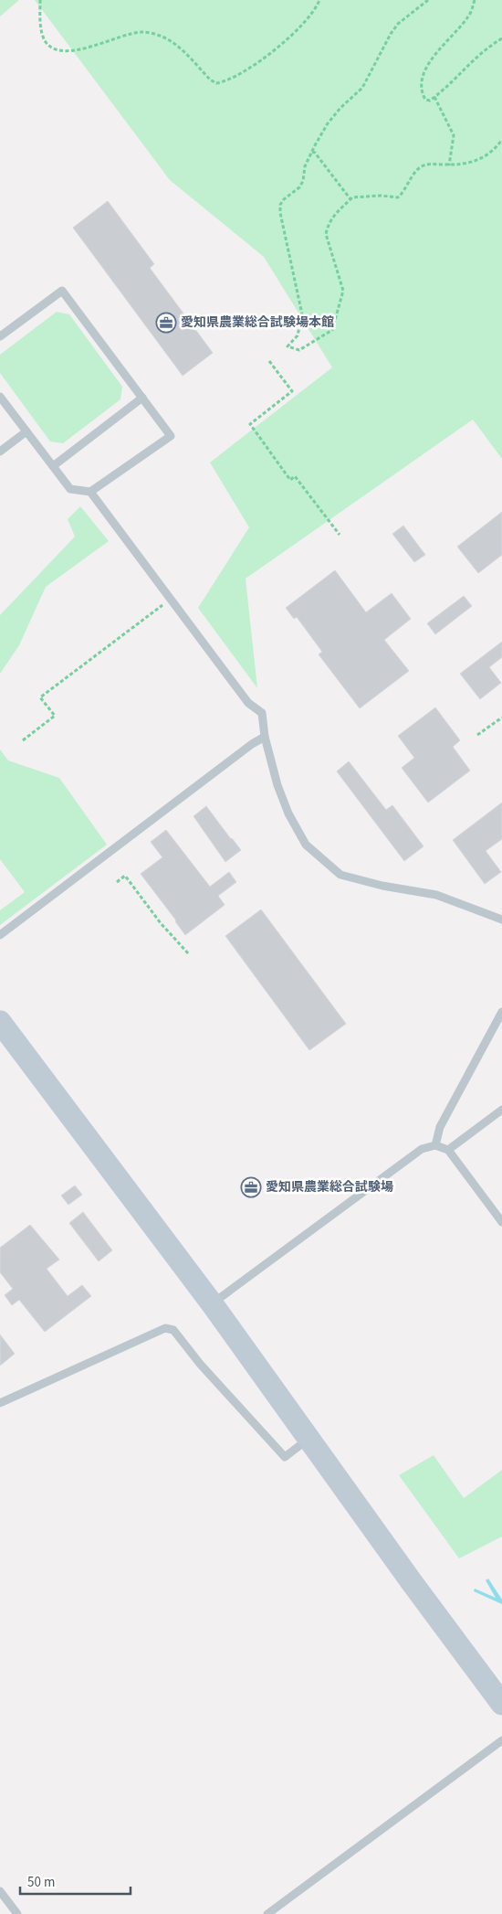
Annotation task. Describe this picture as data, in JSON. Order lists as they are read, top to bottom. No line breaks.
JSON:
{"places":{"office":["愛知県農業総合試験場本館","愛知県農業総合試験場"]},"scale_bar":"50 m"}
